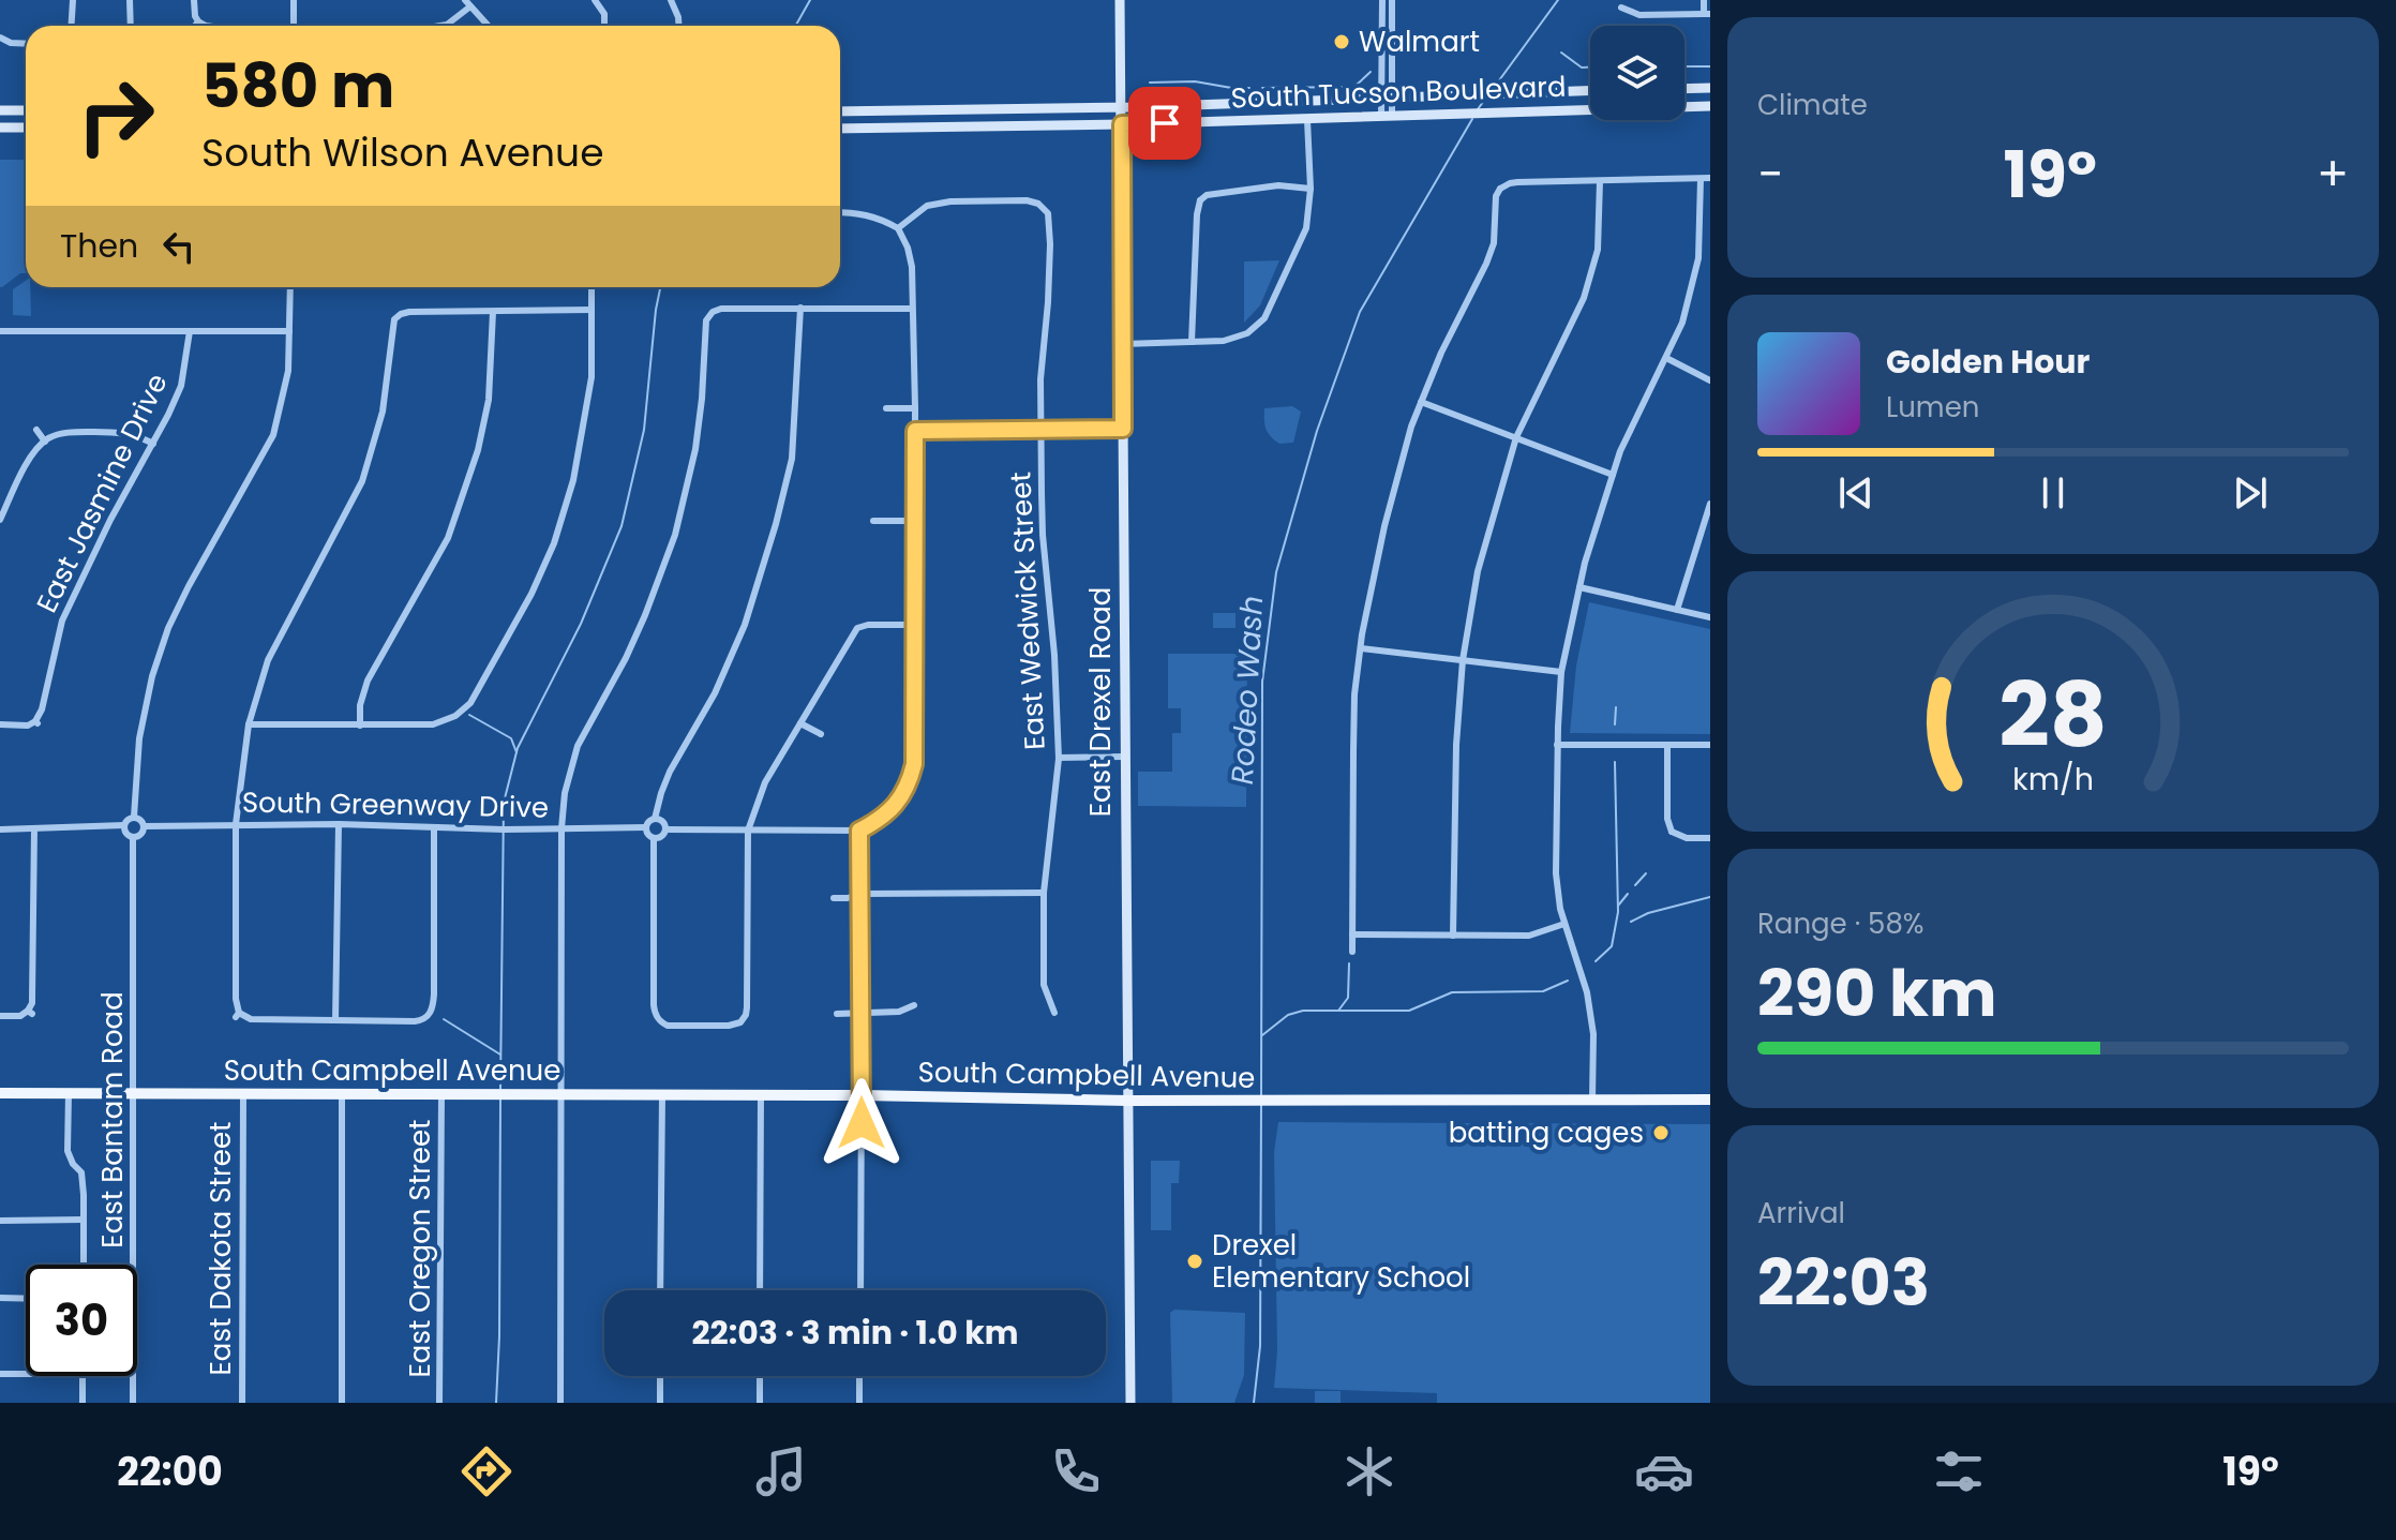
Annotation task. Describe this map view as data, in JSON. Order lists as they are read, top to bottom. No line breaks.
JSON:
{"streets":{"main road":["South Tucson Boulevard","East Drexel Road","South Campbell Avenue"],"street":["East Jasmine Drive","East Wedwick Street","South Greenway Drive","East Bantam Road","East Dakota Street","East Oregon Street"]},"crossings":[["South Tucson Boulevard","East Drexel Road"],["East Drexel Road","South Campbell Avenue"],["South Greenway Drive","East Bantam Road"],["South Campbell Avenue","East Bantam Road"],["South Campbell Avenue","East Dakota Street"],["South Campbell Avenue","East Oregon Street"]],"water":["Rodeo Wash"],"places":["Walmart","batting cages","Drexel Elementary School"],"page":{"tile":["Climate",["Range · 58%","290 km"],["Arrival","22:03"]],"turn":["580 m","South Wilson Avenue"],"heat":["−","19°","+"],"then":"Then","song":["Golden Hour","Lumen"],"limit":"30","trip":"22:03 · 3 min · 1.0 km","tabs":["22:00","19°"],"gauge":["28","km/h"]}}
